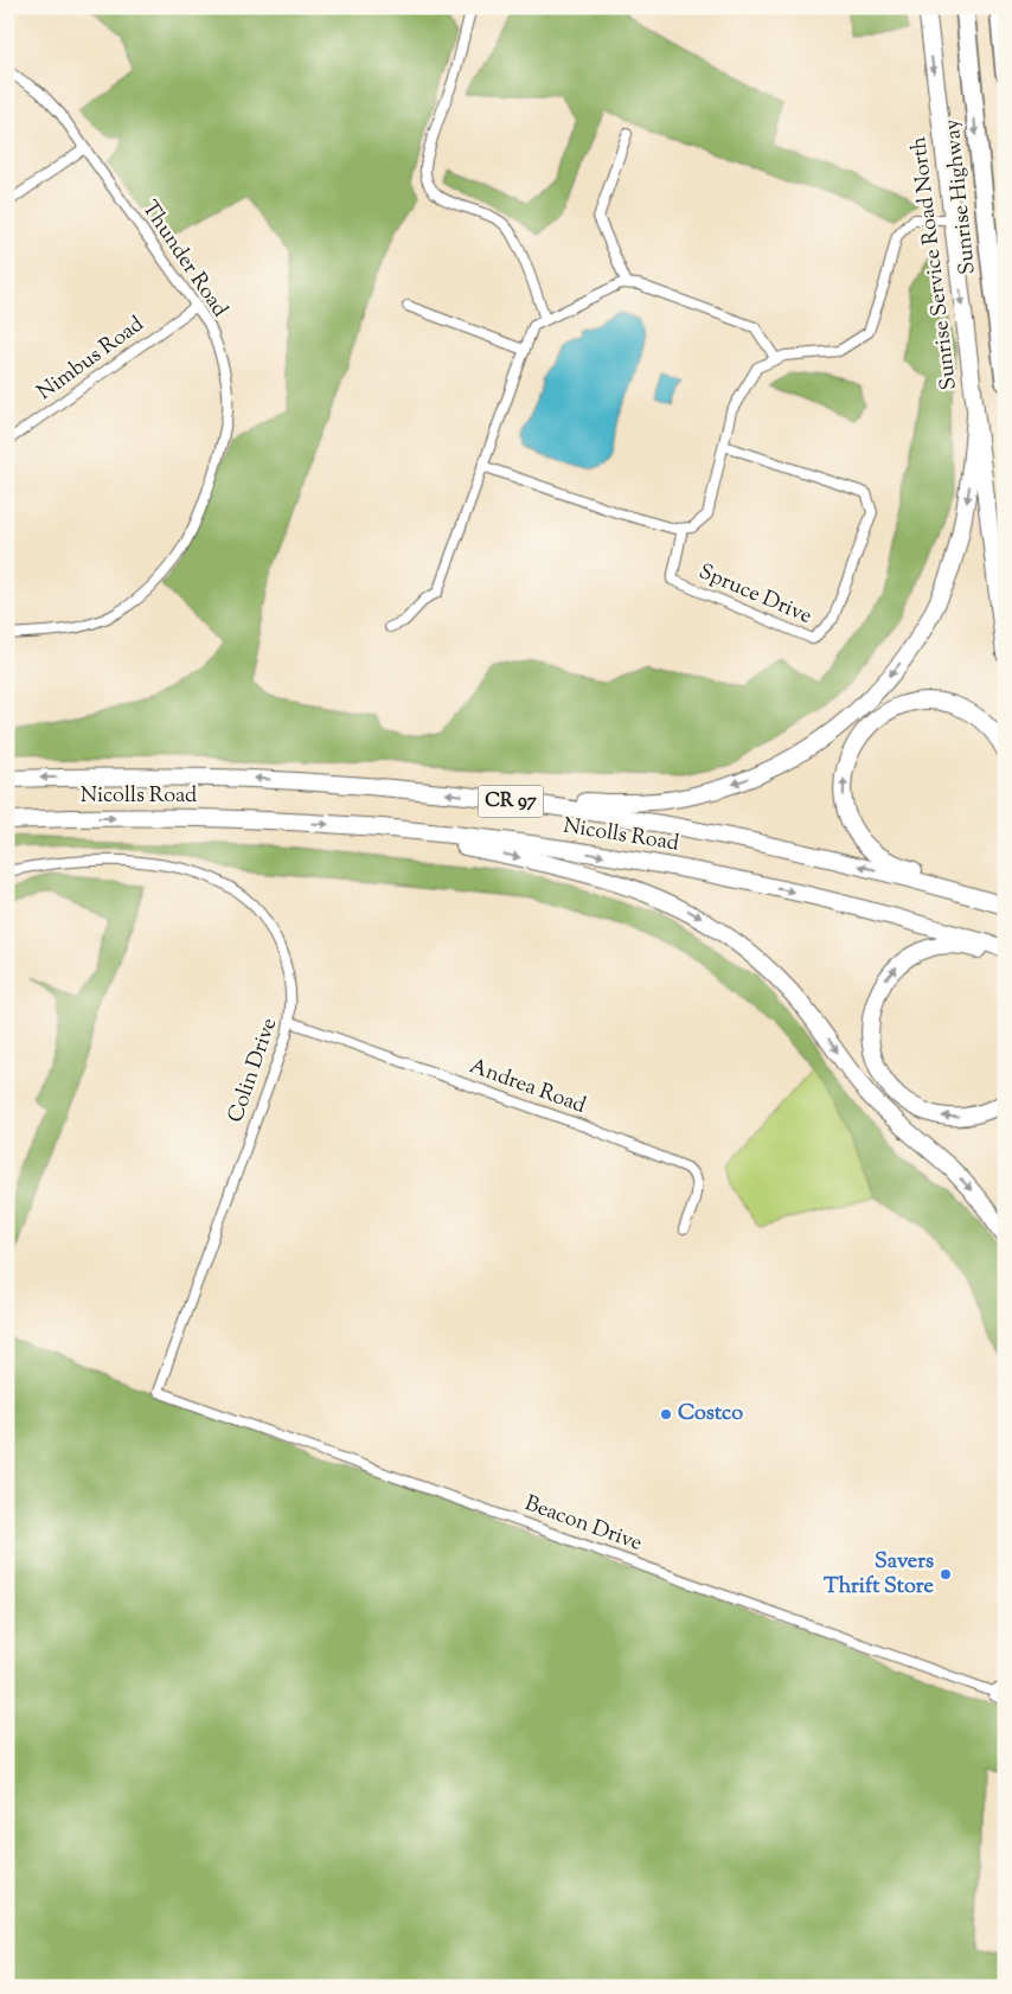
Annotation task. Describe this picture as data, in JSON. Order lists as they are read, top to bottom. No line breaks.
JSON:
{"streets":{"highway":["Sunrise Highway","Sunrise Service Road North","Nicolls Road","CR 97"],"street":["Thunder Road","Nimbus Road","Spruce Drive","Colin Drive","Andrea Road","Beacon Drive"]},"crossings":[["Thunder Road","Nimbus Road"],["Colin Drive","Andrea Road"],["Colin Drive","Beacon Drive"]],"one_way":["Sunrise Highway","Sunrise Service Road North"],"places":["Costco","Savers Thrift Store"]}
